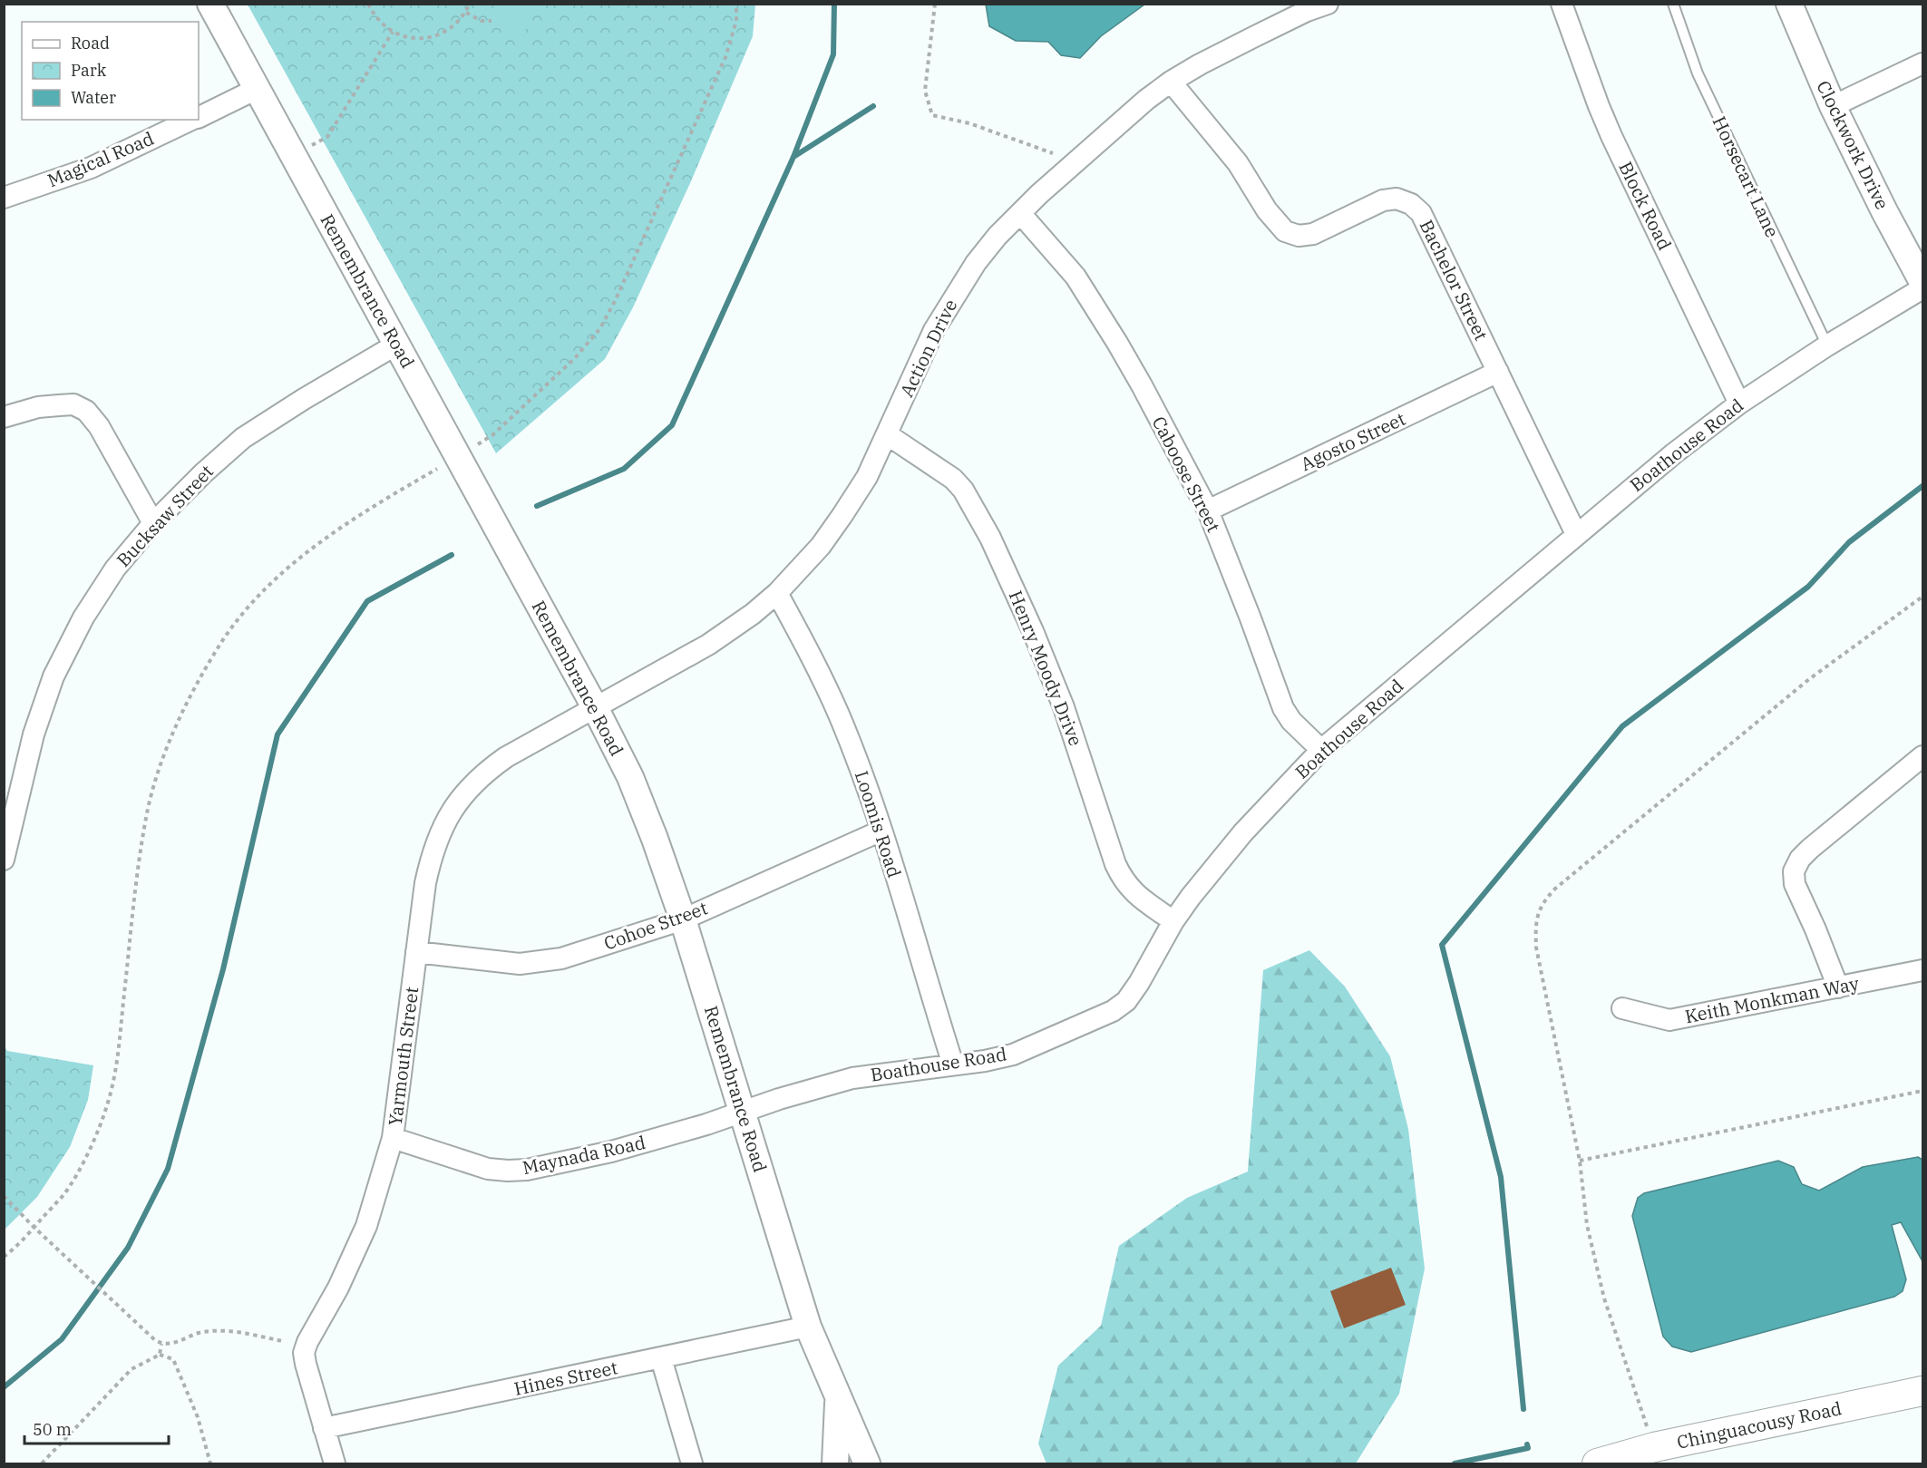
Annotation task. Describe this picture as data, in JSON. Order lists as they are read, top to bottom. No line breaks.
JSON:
{"streets":{"main road":["Chinguacousy Road"],"street":["Clockwork Drive","Magical Road","Block Road","Bachelor Street","Remembrance Road","Action Drive","Agosto Street","Boathouse Road","Caboose Street","Bucksaw Street","Henry Moody Drive","Loomis Road","Cohoe Street","Keith Monkman Way","Yarmouth Street","Maynada Road","Hines Street"],"lane":["Horsecart Lane"]},"crossings":[["Magical Road","Remembrance Road"],["Horsecart Lane","Boathouse Road"],["Block Road","Boathouse Road"],["Bachelor Street","Action Drive"],["Bachelor Street","Agosto Street"],["Bachelor Street","Boathouse Road"],["Remembrance Road","Action Drive"],["Remembrance Road","Boathouse Road"],["Remembrance Road","Bucksaw Street"],["Remembrance Road","Cohoe Street"],["Remembrance Road","Yarmouth Street"],["Remembrance Road","Maynada Road"],["Remembrance Road","Hines Street"],["Action Drive","Caboose Street"],["Action Drive","Henry Moody Drive"],["Action Drive","Loomis Road"],["Action Drive","Yarmouth Street"],["Agosto Street","Caboose Street"],["Boathouse Road","Caboose Street"],["Boathouse Road","Henry Moody Drive"],["Boathouse Road","Loomis Road"],["Boathouse Road","Maynada Road"],["Loomis Road","Cohoe Street"],["Cohoe Street","Yarmouth Street"],["Yarmouth Street","Maynada Road"],["Yarmouth Street","Hines Street"]],"legend":["Road","Park","Water"],"scale_bar":"50 m"}
